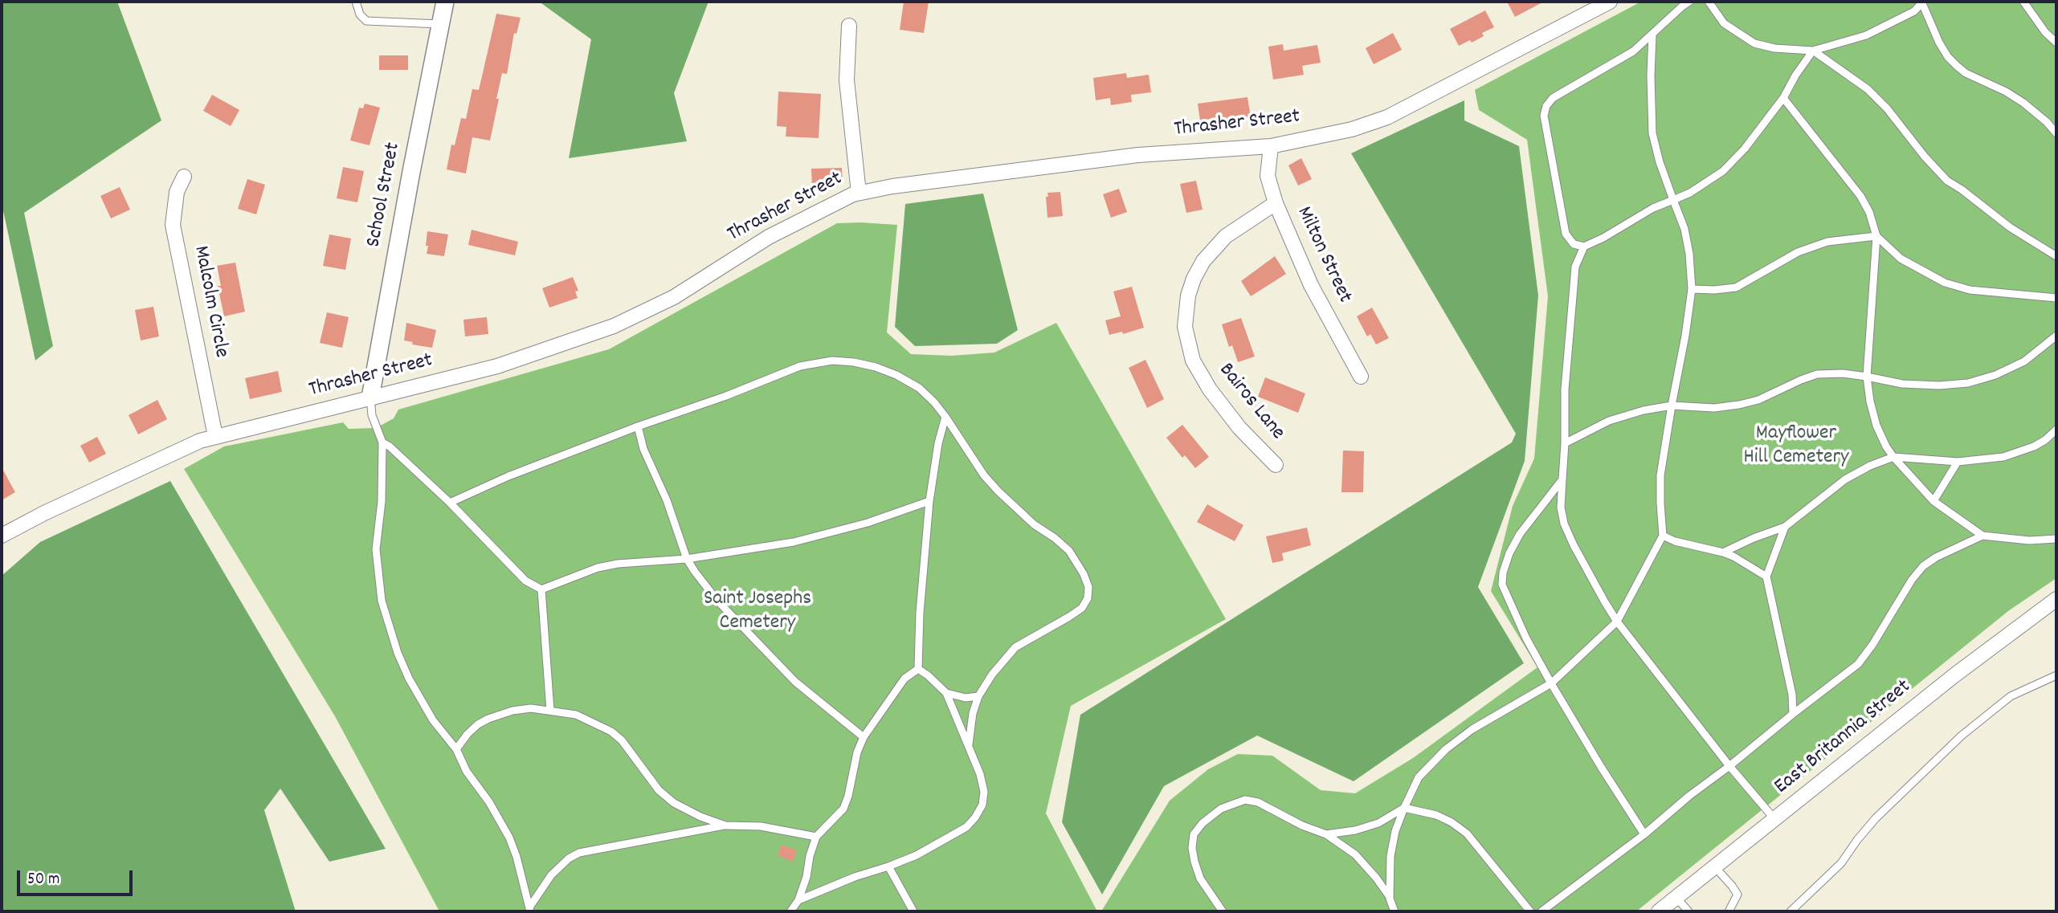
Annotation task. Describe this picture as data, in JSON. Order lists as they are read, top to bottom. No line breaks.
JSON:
{"streets":{"street":["Thrasher Street","School Street","Milton Street","Malcolm Circle","Bairos Lane","East Britannia Street"]},"crossings":[["Thrasher Street","School Street"],["Thrasher Street","Milton Street"],["Thrasher Street","Malcolm Circle"],["Milton Street","Bairos Lane"]],"parks":["Mayflower Hill Cemetery","Saint Josephs Cemetery"],"scale_bar":"50 m"}
